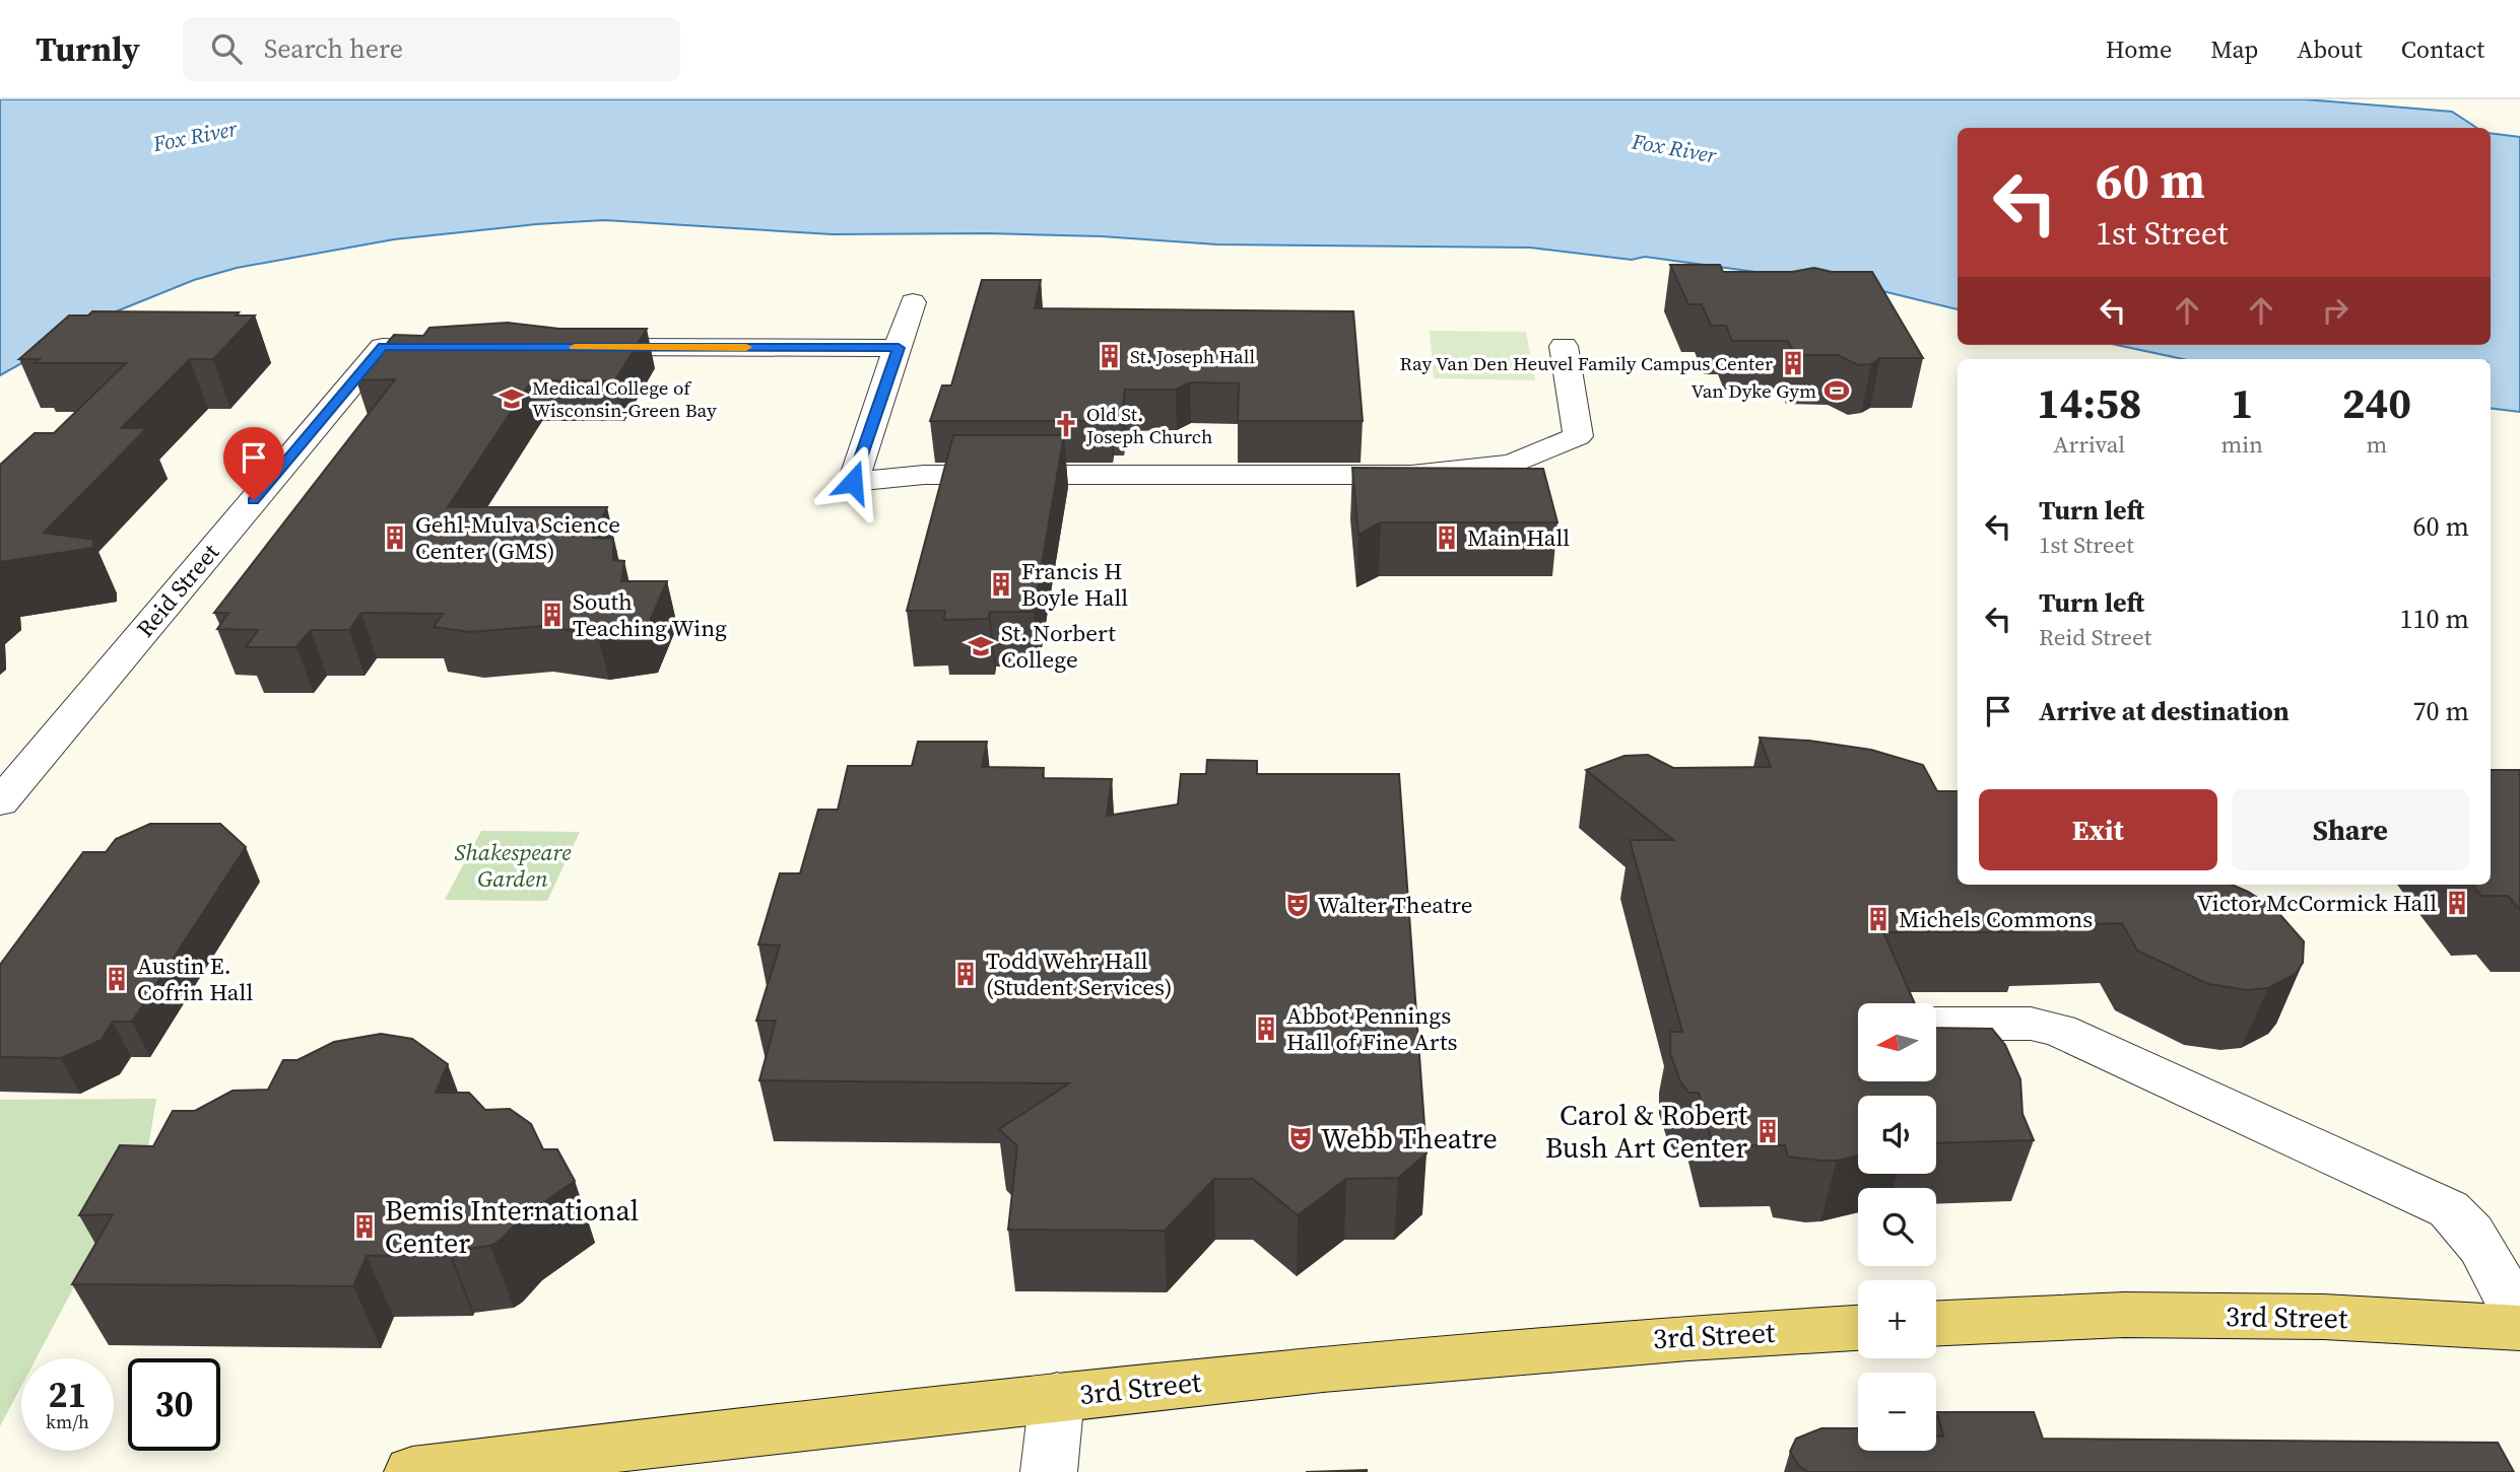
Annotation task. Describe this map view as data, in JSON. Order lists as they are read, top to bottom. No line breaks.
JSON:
{"streets":{"main road":["3rd Street"],"street":["Reid Street"]},"water":["Fox River"],"parks":["Shakespeare Garden"],"places":{"building":["St. Joseph Hall","Ray Van Den Heuvel Family Campus Center","Gehl-Mulva Science Center (GMS)","Main Hall","Francis H Boyle Hall","South Teaching Wing","Victor McCormick Hall","Michels Commons","Todd Wehr Hall (Student Services)","Austin E. Cofrin Hall","Abbot Pennings Hall of Fine Arts","Carol & Robert Bush Art Center","Bemis International Center"],"sports":["Van Dyke Gym"],"school or university":["Medical College of Wisconsin-Green Bay","St. Norbert College"],"church":["Old St. Joseph Church"],"theatre":["Walter Theatre","Webb Theatre"]},"north":"left","page":{"header":"Turnly","search":"Search here","nav":["Home","Map","About","Contact"],"turn":["60 m","1st Street"],"eta":["14:58","Arrival","1","min","240","m"],"list":[{"name":"Turn left","note":"1st Street","value":"60 m"},{"name":"Turn left","note":"Reid Street","value":"110 m"},{"name":"Arrive at destination","value":"70 m"}],"buttons":["Exit","Share"],"map_buttons":["+","−"],"speed":"21 km/h","limit":"30"}}
